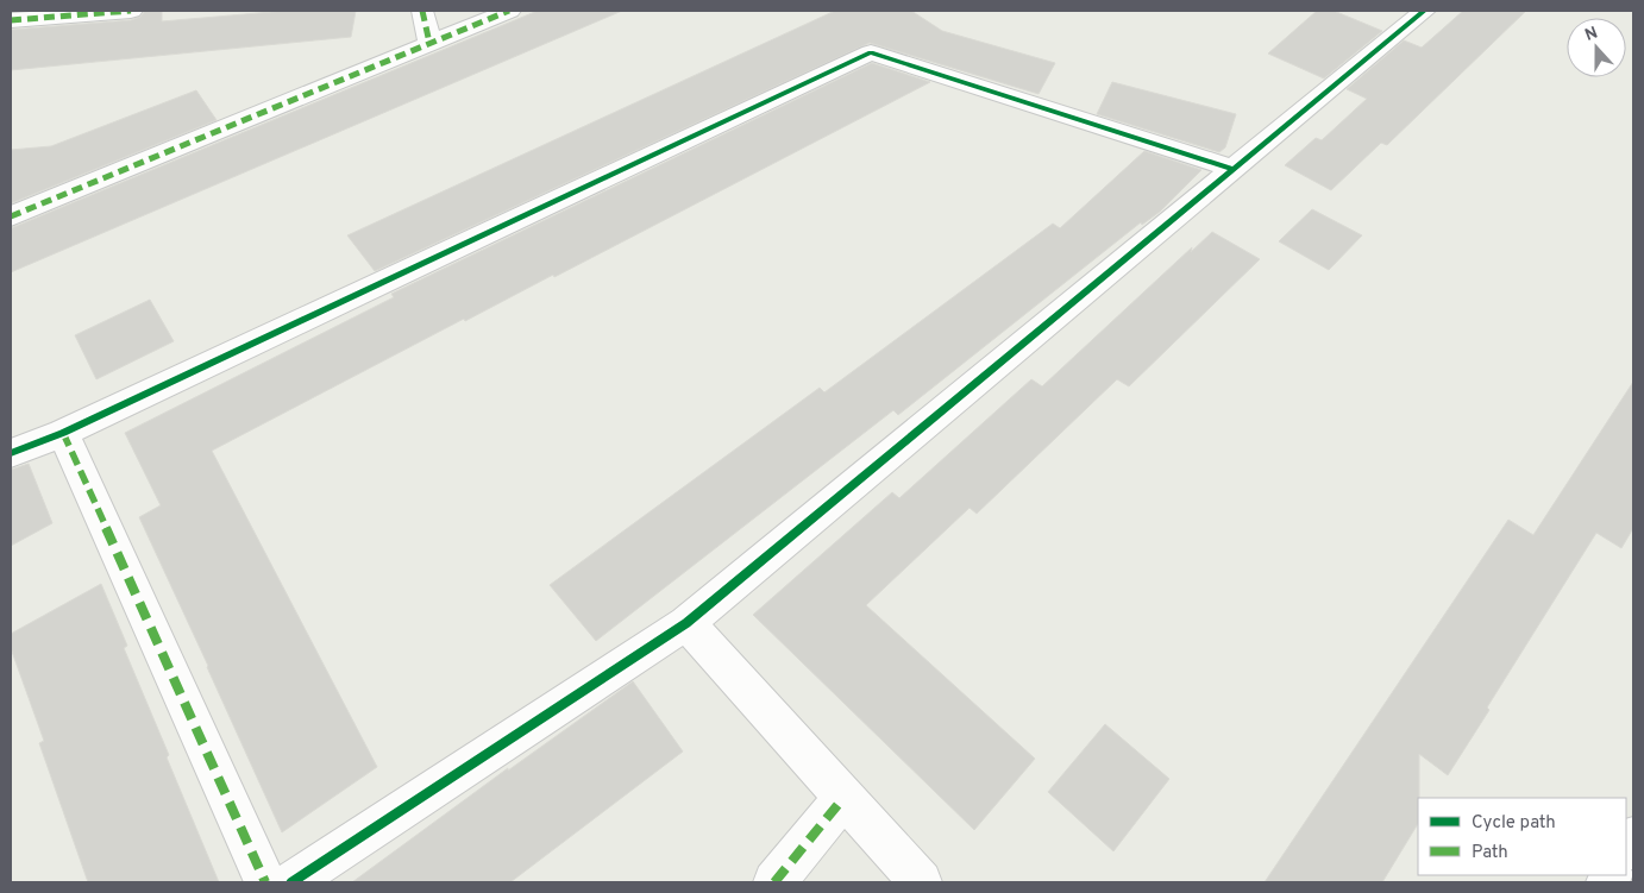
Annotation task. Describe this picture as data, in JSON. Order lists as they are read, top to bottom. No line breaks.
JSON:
{"legend":["Cycle path","Path"],"north":"top"}
